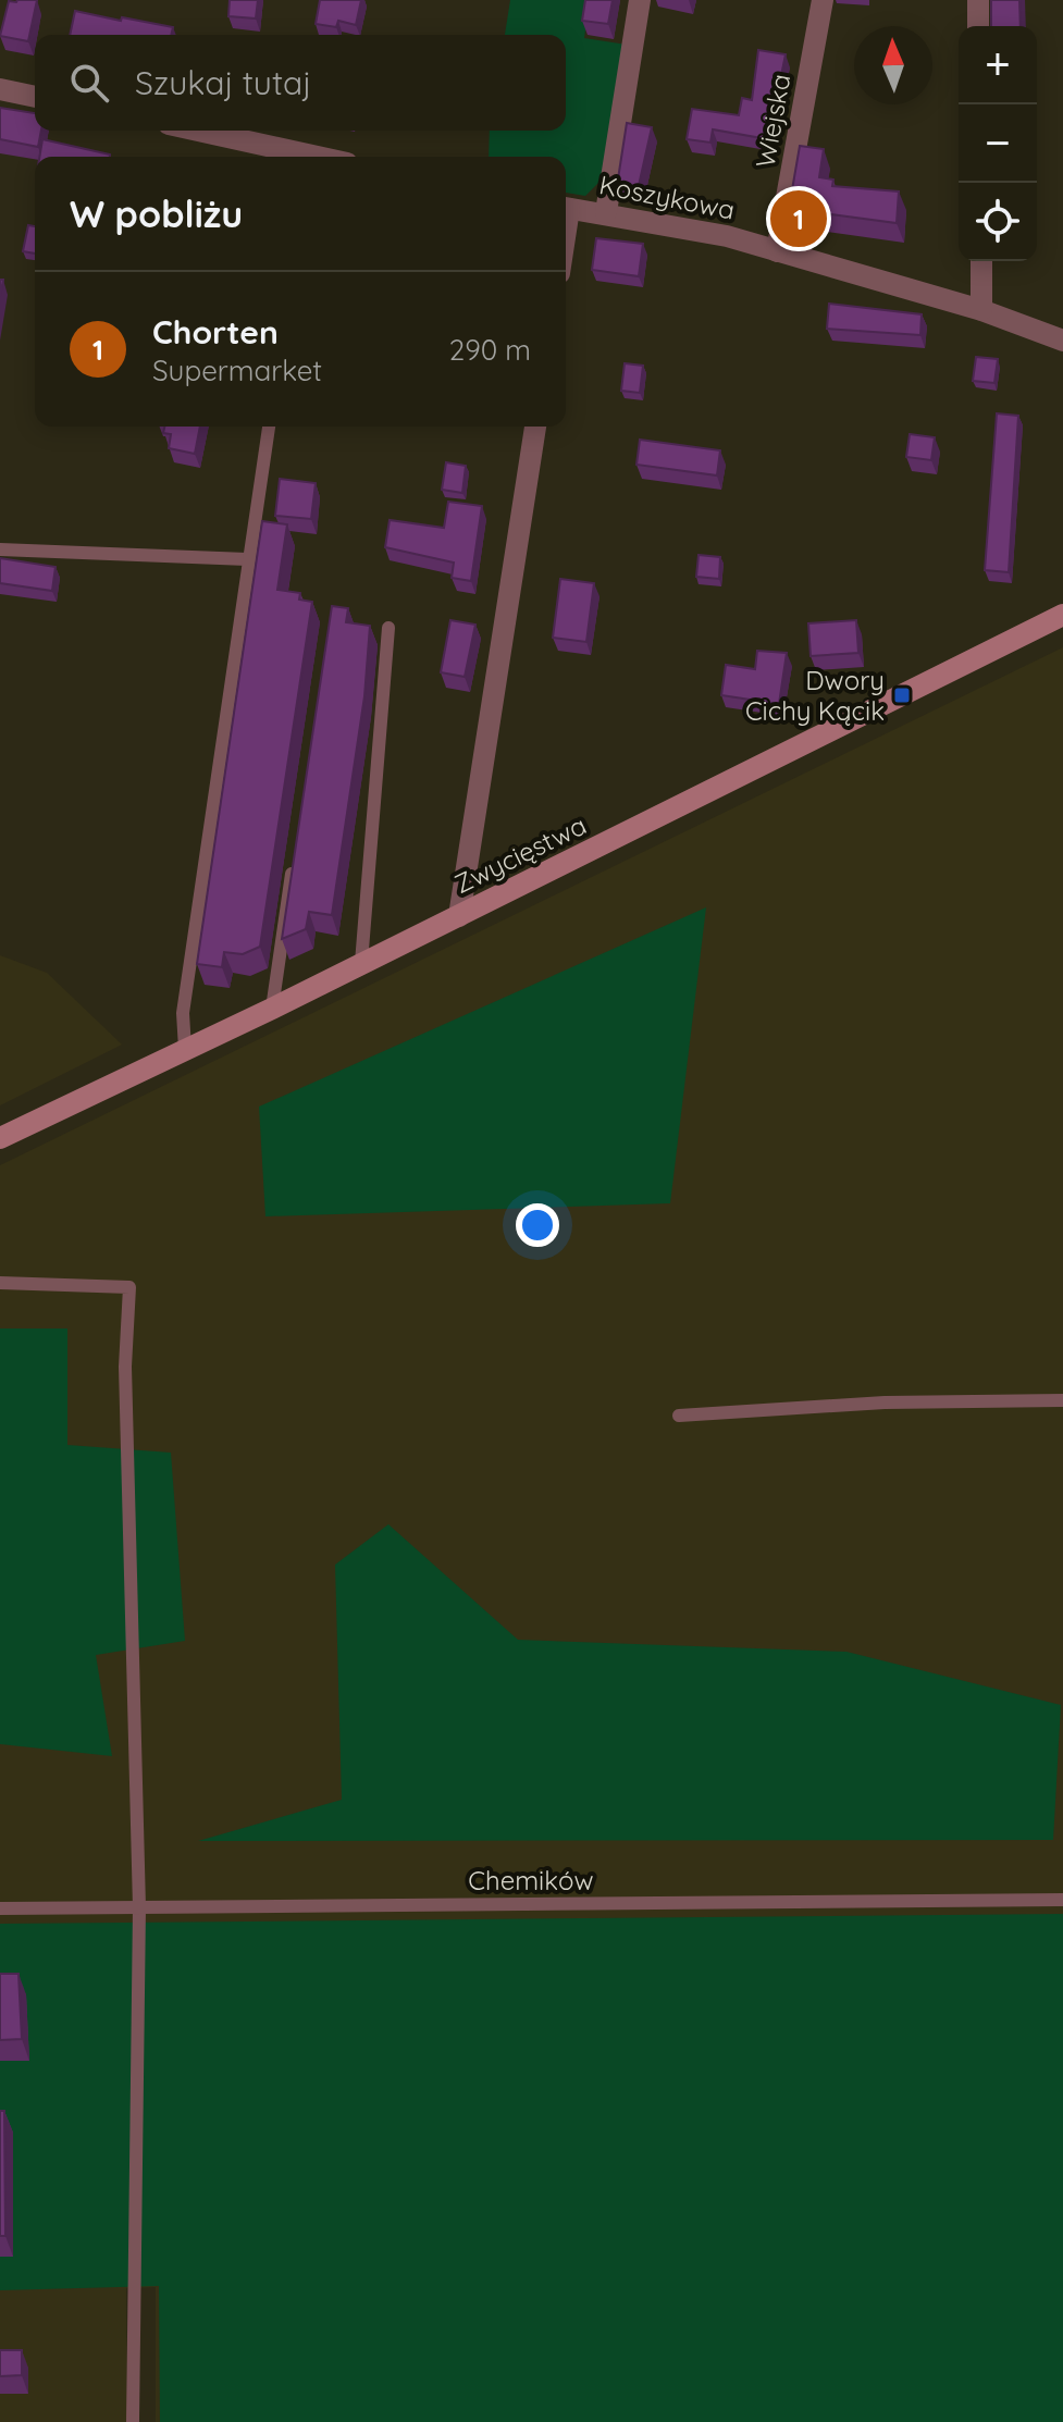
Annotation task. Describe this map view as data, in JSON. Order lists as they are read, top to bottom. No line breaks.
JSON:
{"streets":{"street":["Wiejska","Koszykowa","Zwycięstwa"],"lane":["Chemików"]},"crossings":[["Wiejska","Koszykowa"]],"places":{"transit":["Dwory Cichy Kącik"]},"north":"top","page":{"map_buttons":["+","−"],"search":"Szukaj tutaj","heading":"W pobliżu","pins":"1","list":[{"mark":"1","name":"Chorten","note":"Supermarket","value":"290 m"}]}}
